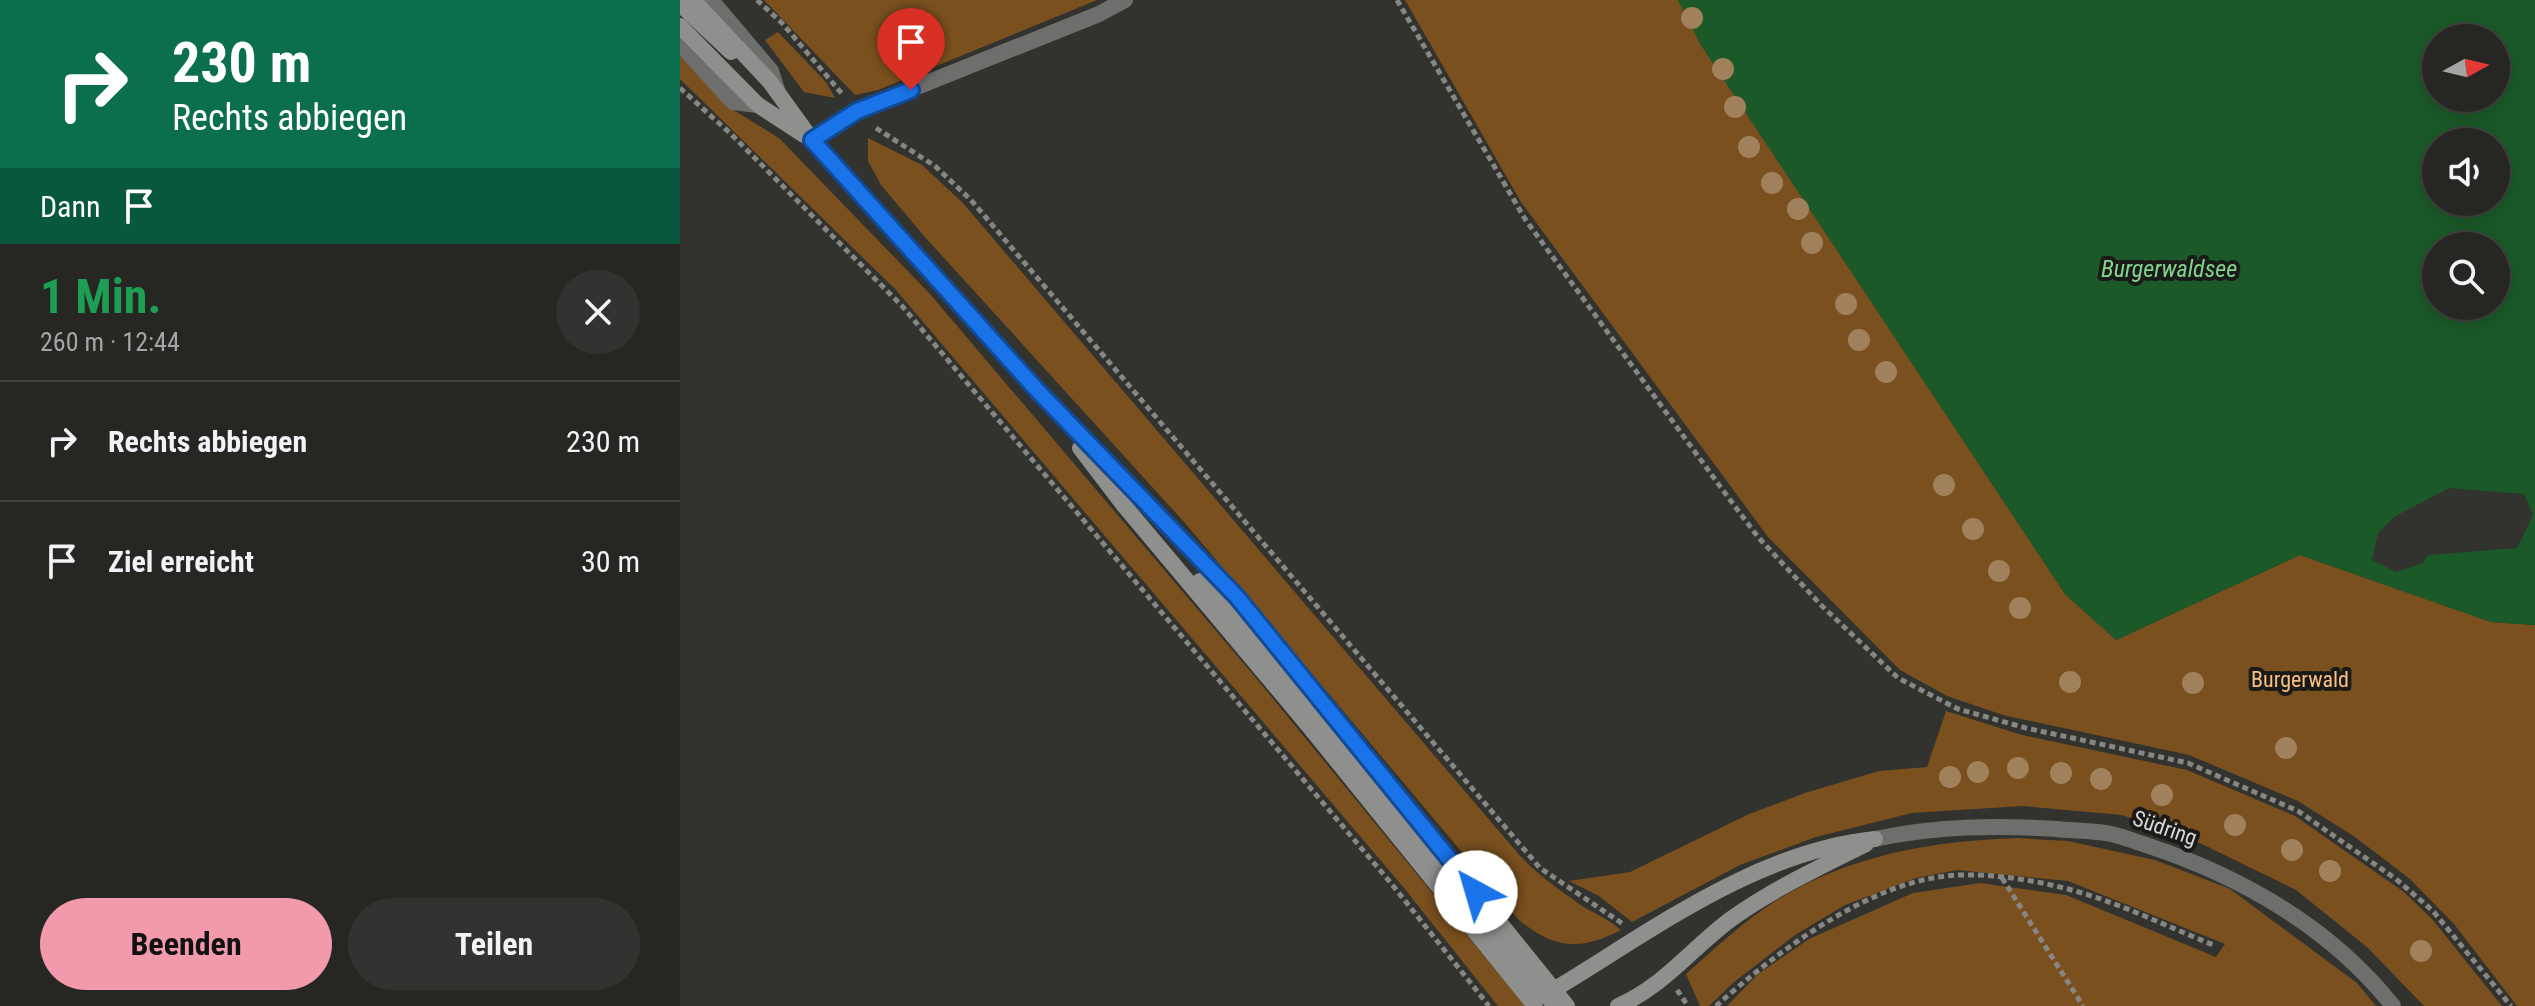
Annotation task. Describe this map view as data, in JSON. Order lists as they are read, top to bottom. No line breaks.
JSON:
{"streets":{"street":["Südring"]},"water":["Burgerwaldsee"],"parks":["Burgerwald"],"north":"right","page":{"turn":["230 m","Rechts abbiegen"],"then":"Dann","heading":["1 Min.","260 m · 12:44"],"list":[{"name":"Rechts abbiegen","value":"230 m"},{"name":"Ziel erreicht","value":"30 m"}],"buttons":["Beenden","Teilen"]}}
